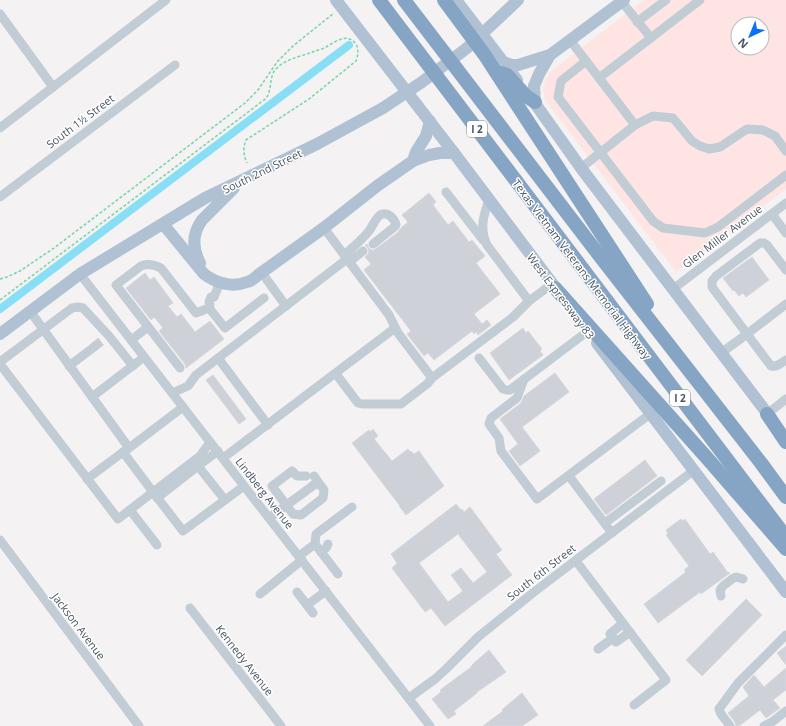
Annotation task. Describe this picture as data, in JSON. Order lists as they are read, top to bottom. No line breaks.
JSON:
{"streets":{"highway":["I 2","Texas Vietnam Veterans Memorial Highway"],"main road":["South 2nd Street","West Expressway 83"],"street":["South 1½ Street","Glen Miller Avenue","Lindberg Avenue","South 6th Street","Jackson Avenue","Kennedy Avenue"]},"crossings":[["South 2nd Street","Lindberg Avenue"],["West Expressway 83","South 6th Street"],["Lindberg Avenue","South 6th Street"]],"north":"bottom left"}
